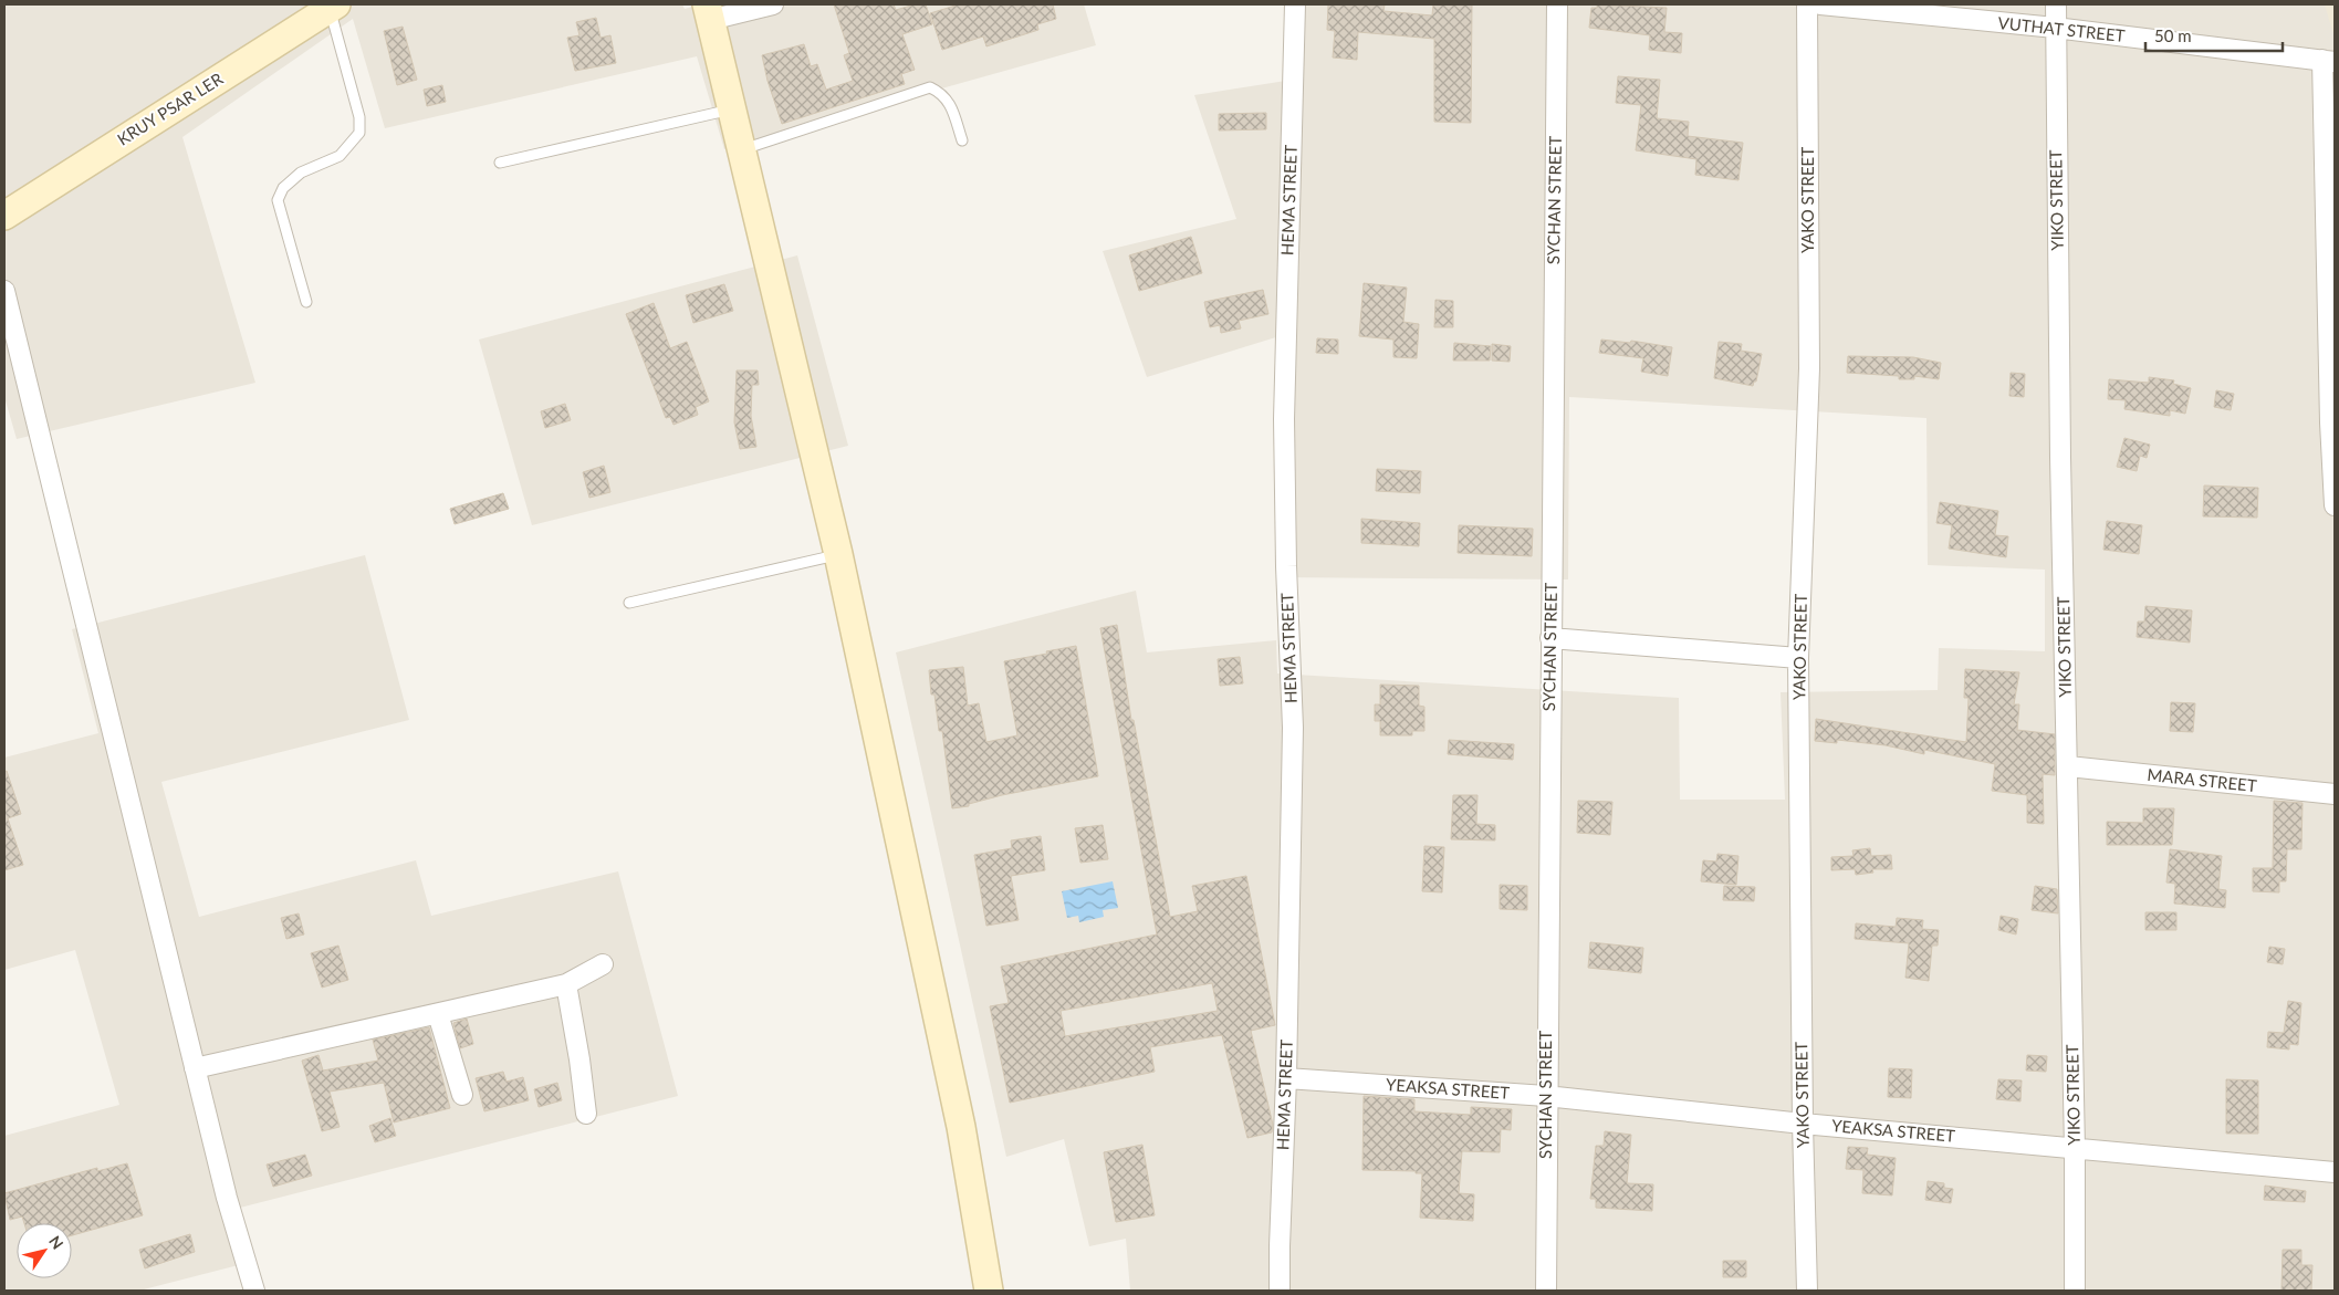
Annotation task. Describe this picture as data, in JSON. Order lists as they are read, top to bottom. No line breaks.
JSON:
{"streets":{"street":["VUTHAT STREET","KRUY PSAR LER","HEMA STREET","SYCHAN STREET","YAKO STREET","YIKO STREET","MARA STREET","YEAKSA STREET"]},"crossings":[["VUTHAT STREET","YIKO STREET"],["HEMA STREET","YEAKSA STREET"],["SYCHAN STREET","YEAKSA STREET"],["YAKO STREET","YEAKSA STREET"],["YIKO STREET","MARA STREET"],["YIKO STREET","YEAKSA STREET"]],"scale_bar":"50 m","north":"top right"}
